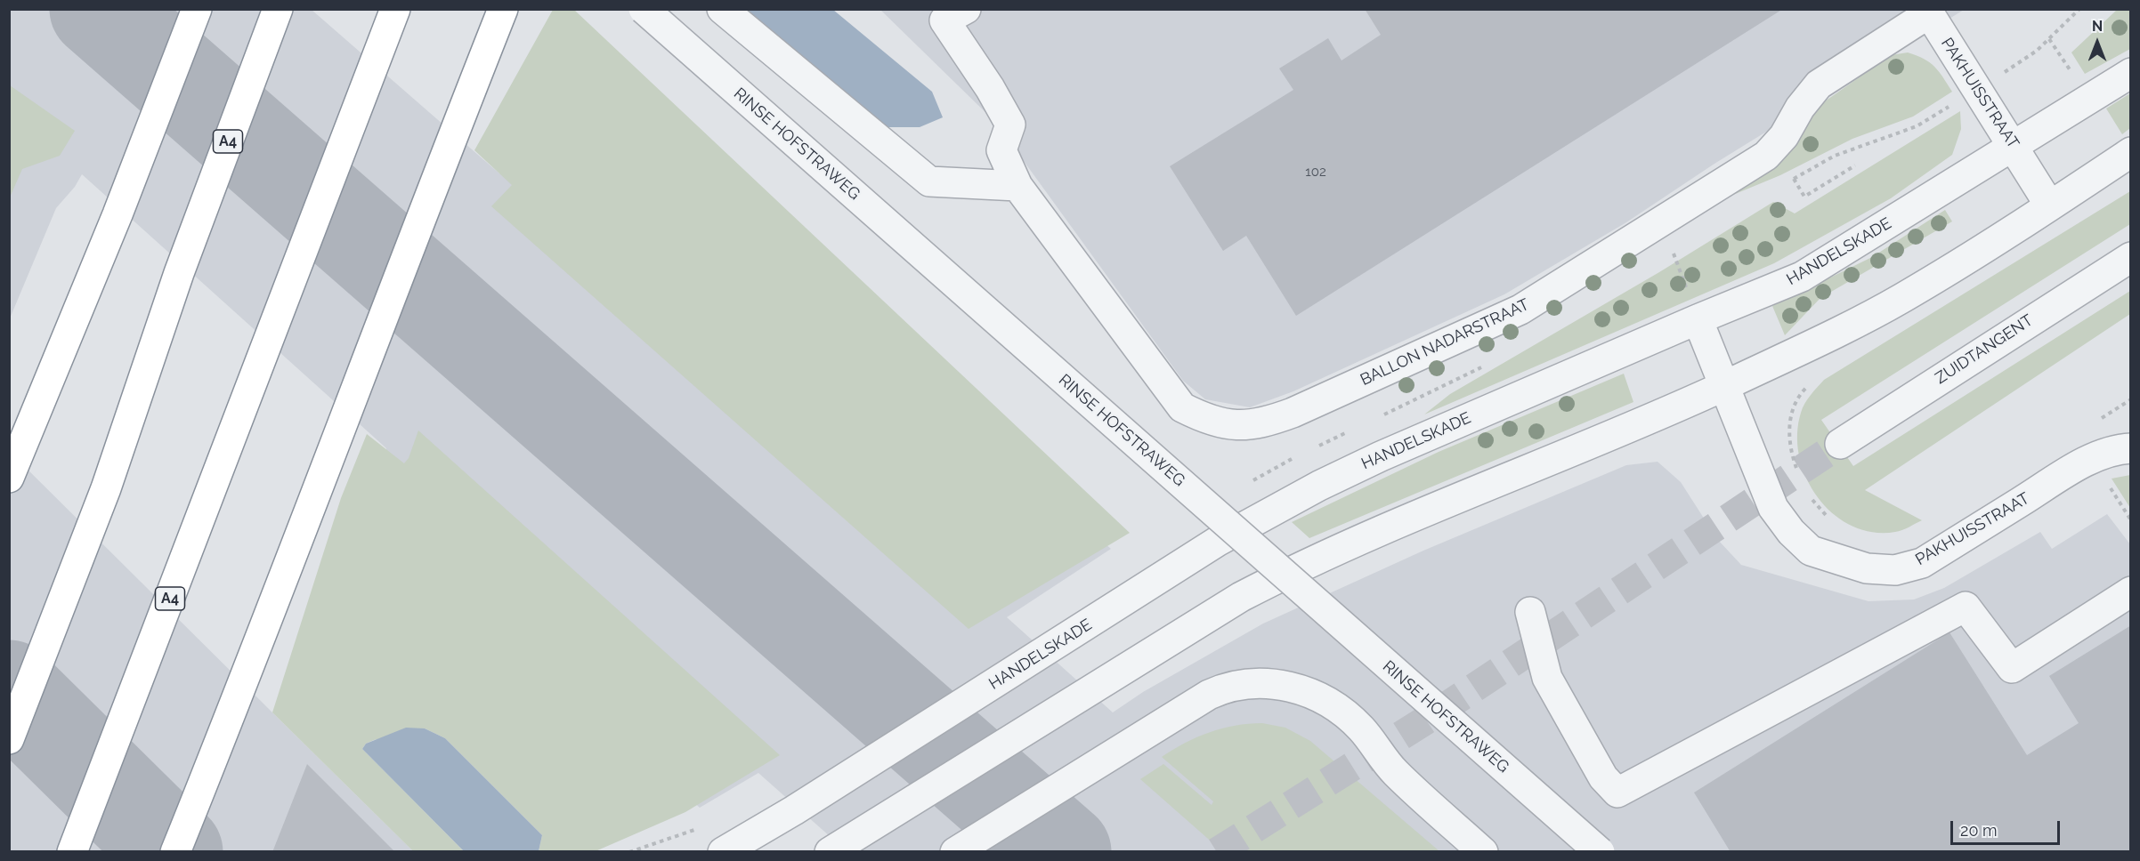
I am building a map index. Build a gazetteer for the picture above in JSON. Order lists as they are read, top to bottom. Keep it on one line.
{"streets":{"highway":["A4"],"street":["PAKHUISSTRAAT","RINSE HOFSTRAWEG","HANDELSKADE","BALLON NADARSTRAAT","ZUIDTANGENT"]},"crossings":[["PAKHUISSTRAAT","HANDELSKADE"],["PAKHUISSTRAAT","BALLON NADARSTRAAT"]],"house_numbers":["102"],"scale_bar":"20 m","north":"top"}
